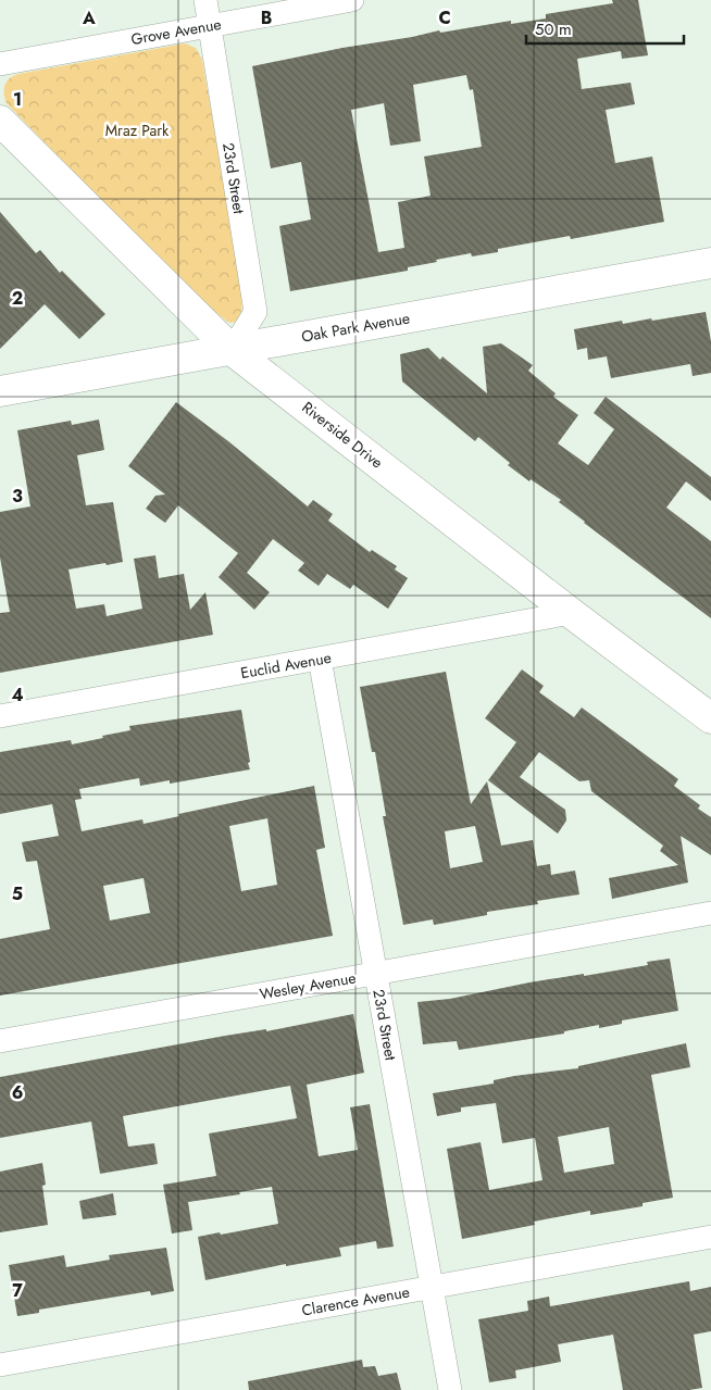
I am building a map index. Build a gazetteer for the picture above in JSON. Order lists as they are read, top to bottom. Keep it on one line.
{"streets":{"street":["Grove Avenue","23rd Street","Oak Park Avenue","Riverside Drive","Euclid Avenue","Wesley Avenue","Clarence Avenue"]},"crossings":[["Grove Avenue","23rd Street"],["23rd Street","Oak Park Avenue"],["23rd Street","Riverside Drive"],["23rd Street","Euclid Avenue"],["23rd Street","Wesley Avenue"],["23rd Street","Clarence Avenue"],["Oak Park Avenue","Riverside Drive"],["Riverside Drive","Euclid Avenue"]],"parks":["Mraz Park"],"scale_bar":"50 m","grid":{"columns":["A","B","C"],"rows":["1","2","3","4","5","6","7"]}}
